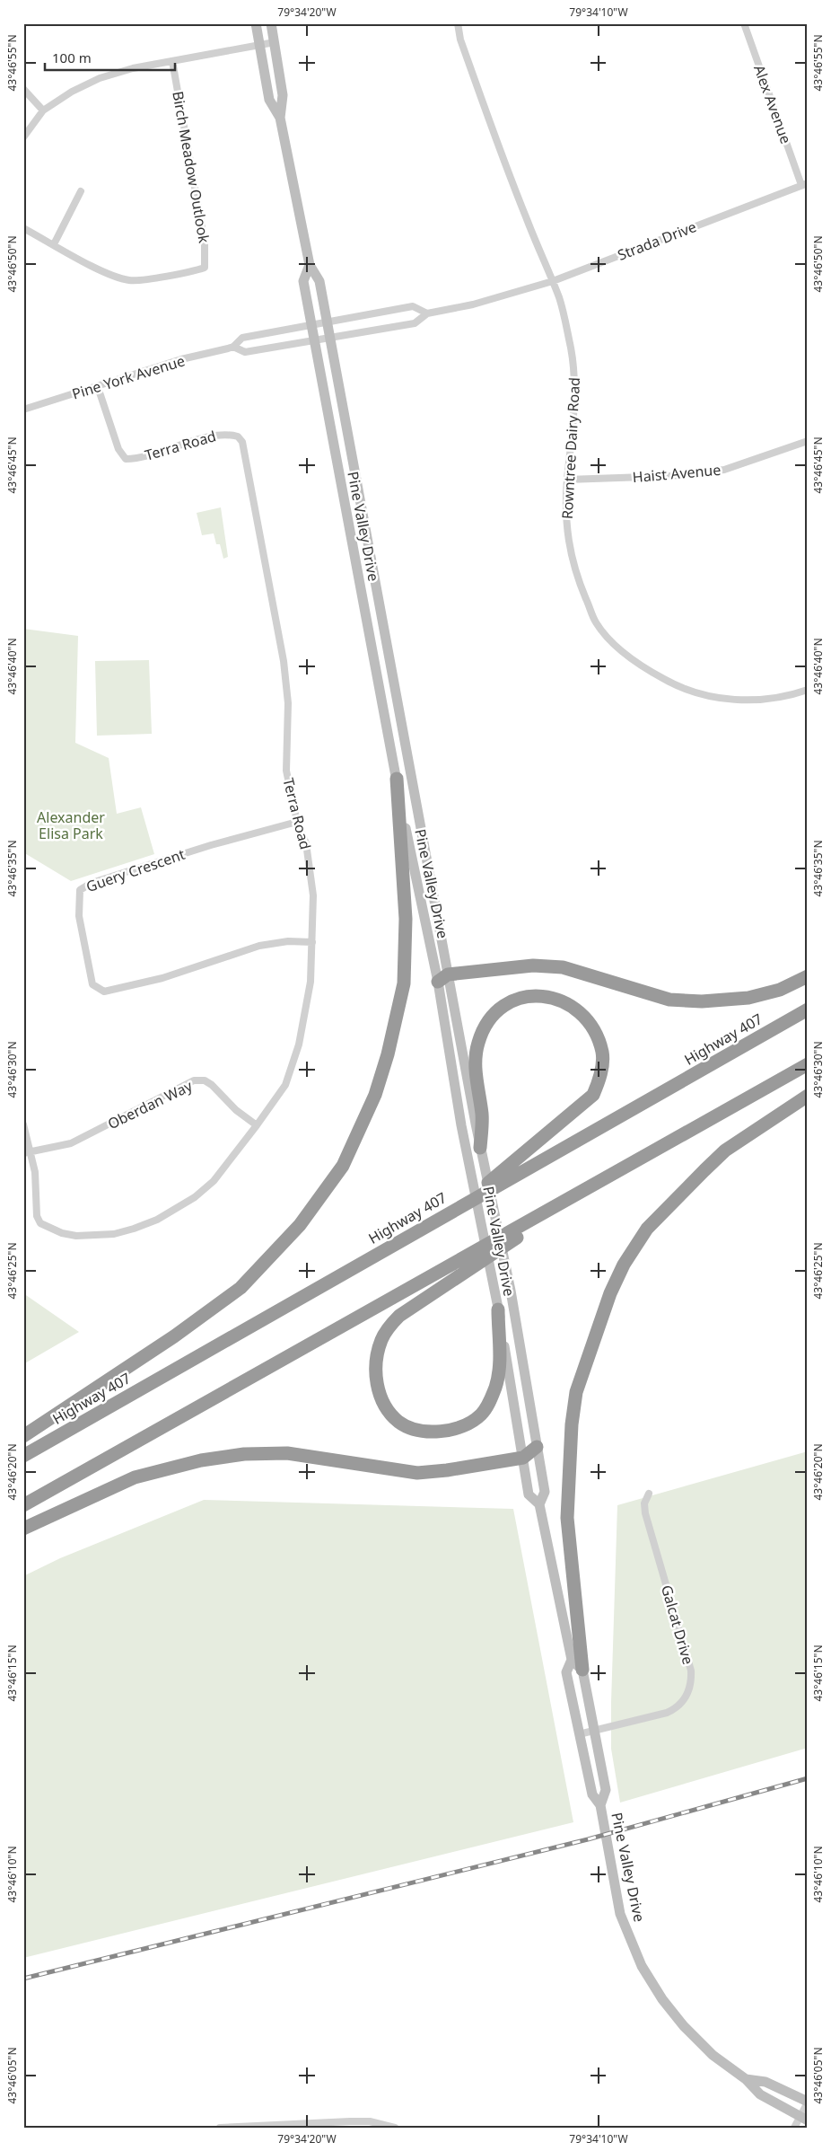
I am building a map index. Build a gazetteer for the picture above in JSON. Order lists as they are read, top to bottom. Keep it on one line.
{"streets":{"highway":["Highway 407"],"main road":["Pine Valley Drive"],"street":["Alex Avenue","Birch Meadow Outlook","Strada Drive","Pine York Avenue","Terra Road","Rowntree Dairy Road","Haist Avenue","Guery Crescent","Oberdan Way","Galcat Drive"]},"crossings":[["Alex Avenue","Strada Drive"],["Strada Drive","Pine York Avenue"],["Strada Drive","Rowntree Dairy Road"],["Strada Drive","Pine Valley Drive"],["Pine York Avenue","Terra Road"],["Pine York Avenue","Pine Valley Drive"],["Terra Road","Guery Crescent"],["Terra Road","Oberdan Way"],["Rowntree Dairy Road","Haist Avenue"],["Pine Valley Drive","Galcat Drive"]],"parks":["Alexander Elisa Park"],"scale_bar":"100 m","coordinates":["79°34'20\"W","79°34'10\"W","43°46'55\"N","43°46'50\"N","43°46'45\"N","43°46'40\"N","43°46'35\"N","43°46'30\"N","43°46'25\"N","43°46'20\"N","43°46'15\"N","43°46'10\"N","43°46'05\"N"]}
